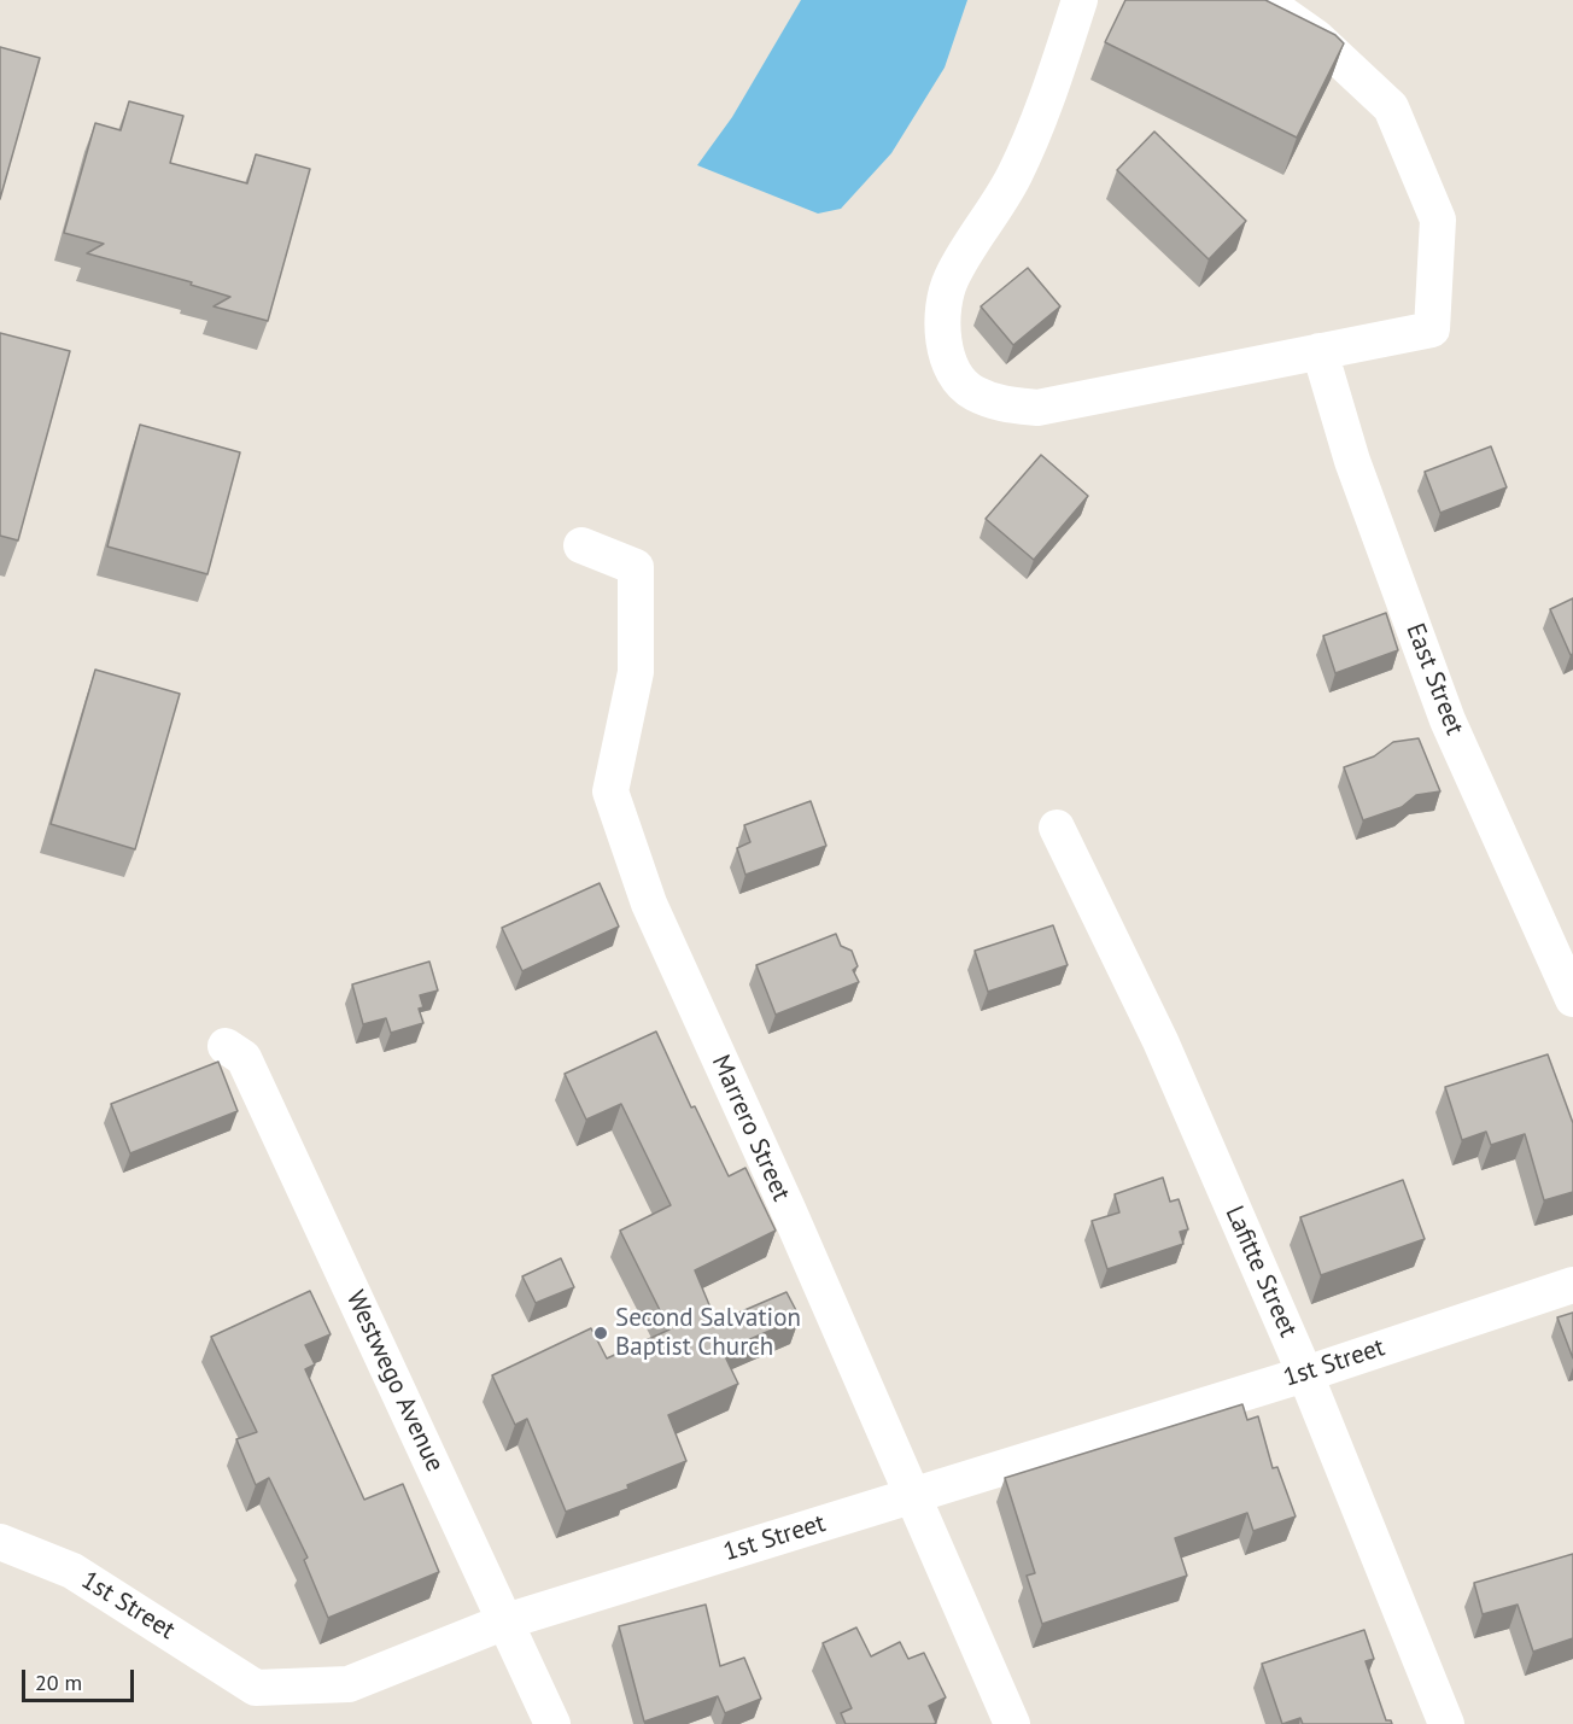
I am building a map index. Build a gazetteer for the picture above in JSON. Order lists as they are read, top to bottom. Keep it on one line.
{"streets":{"street":["East Street","Marrero Street","Lafitte Street","1st Street","Westwego Avenue"]},"crossings":[["Marrero Street","1st Street"],["Lafitte Street","1st Street"],["1st Street","Westwego Avenue"]],"places":["Second Salvation Baptist Church"],"scale_bar":"20 m"}
